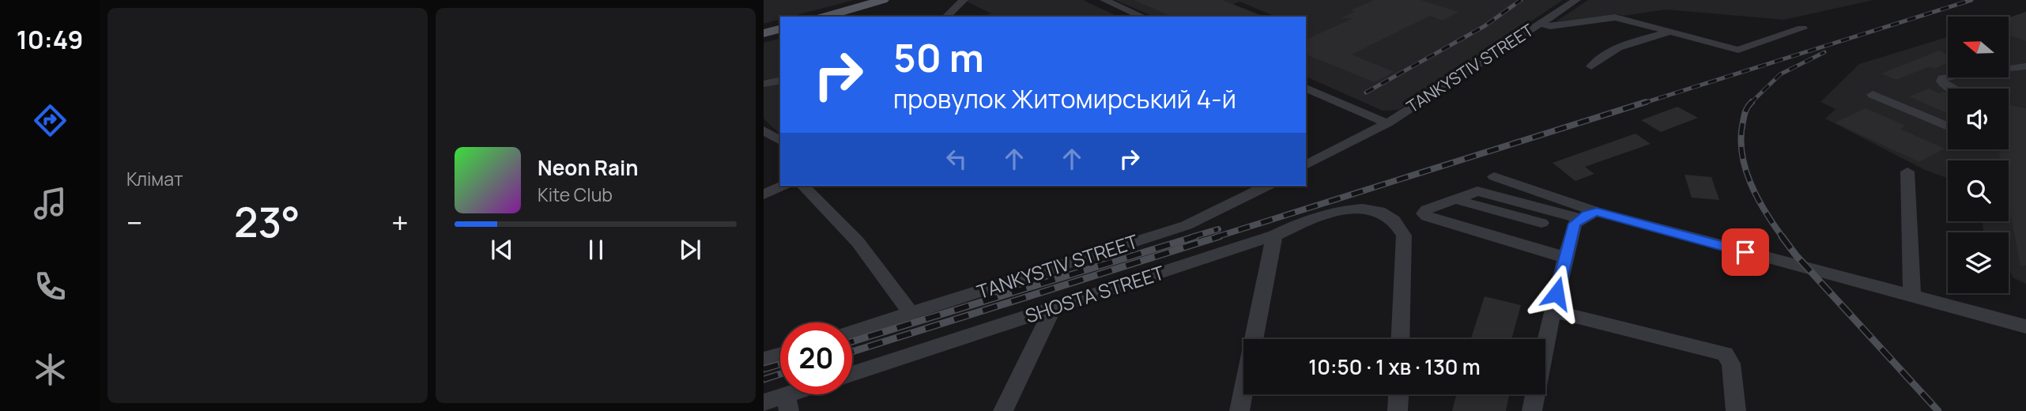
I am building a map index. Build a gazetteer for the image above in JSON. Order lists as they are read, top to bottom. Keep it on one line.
{"streets":{"street":["TANKYSTIV STREET","SHOSTA STREET"]},"north":"left","page":{"tabs":"10:49","tile":"Клімат","turn":["50 m","провулок Житомирський 4-й"],"song":["Neon Rain","Kite Club"],"heat":["−","23°","+"],"limit":"20","trip":"10:50 · 1 хв · 130 m"}}
